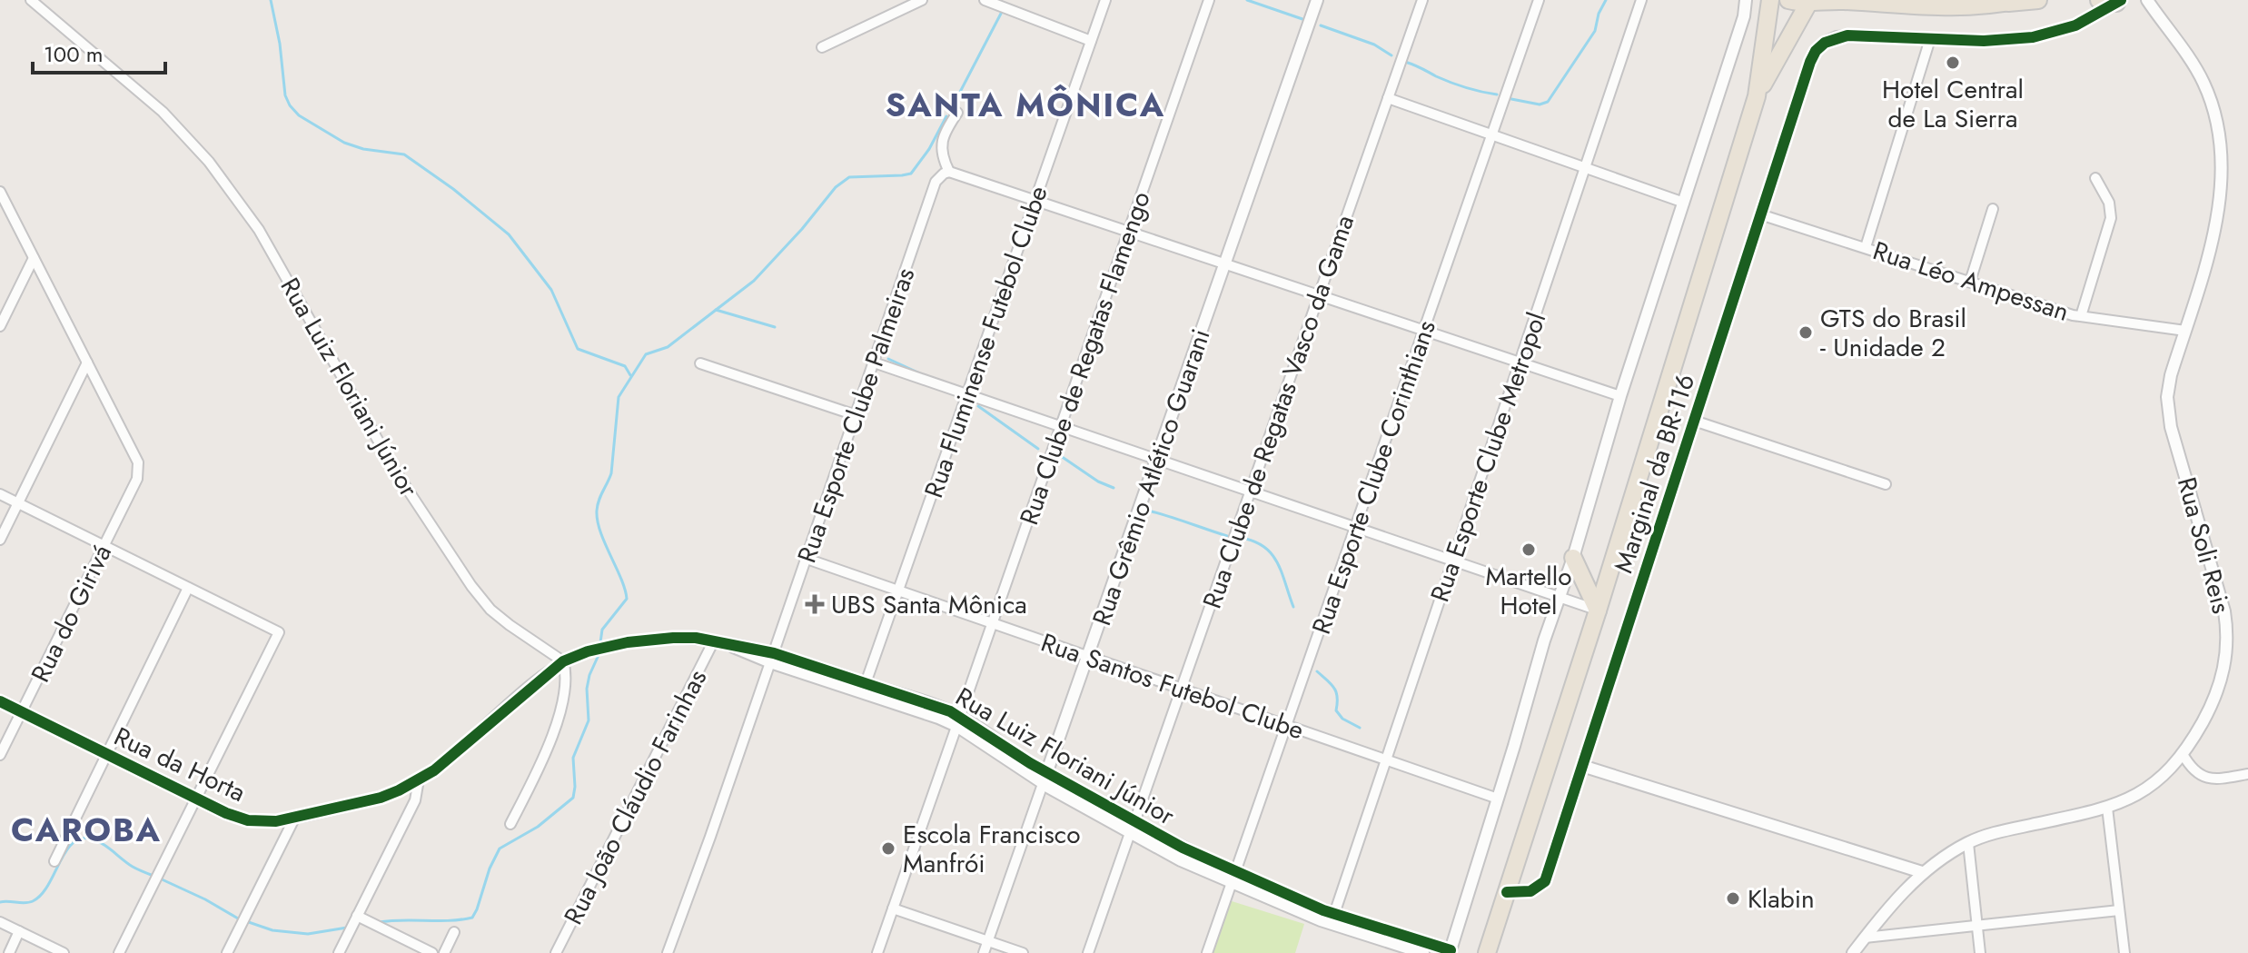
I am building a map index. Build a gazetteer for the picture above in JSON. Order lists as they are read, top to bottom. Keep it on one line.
{"streets":{"street":["Rua Léo Ampessan","Rua Fluminense Futebol Clube","Rua Clube de Regatas Flamengo","Rua Luiz Floriani Júnior","Rua Clube de Regatas Vasco da Gama","Rua Esporte Clube Palmeiras","Rua Esporte Clube Metropol","Marginal da BR-116","Rua Grêmio Atlético Guarani","Rua Esporte Clube Corinthians","Rua Soli Reis","Rua do Girivá","Rua Santos Futebol Clube","Rua da Horta","Rua João Cláudio Farinhas"]},"crossings":[["Rua Léo Ampessan","Marginal da BR-116"],["Rua Léo Ampessan","Rua Soli Reis"],["Rua Fluminense Futebol Clube","Rua Luiz Floriani Júnior"],["Rua Fluminense Futebol Clube","Rua Santos Futebol Clube"],["Rua Clube de Regatas Flamengo","Rua Luiz Floriani Júnior"],["Rua Clube de Regatas Flamengo","Rua Santos Futebol Clube"],["Rua Luiz Floriani Júnior","Rua Clube de Regatas Vasco da Gama"],["Rua Luiz Floriani Júnior","Rua Esporte Clube Palmeiras"],["Rua Luiz Floriani Júnior","Rua Esporte Clube Metropol"],["Rua Luiz Floriani Júnior","Marginal da BR-116"],["Rua Luiz Floriani Júnior","Rua Grêmio Atlético Guarani"],["Rua Luiz Floriani Júnior","Rua Esporte Clube Corinthians"],["Rua Luiz Floriani Júnior","Rua da Horta"],["Rua Luiz Floriani Júnior","Rua João Cláudio Farinhas"],["Rua Clube de Regatas Vasco da Gama","Rua Santos Futebol Clube"],["Rua Esporte Clube Palmeiras","Rua Santos Futebol Clube"],["Rua Esporte Clube Metropol","Rua Santos Futebol Clube"],["Marginal da BR-116","Rua Santos Futebol Clube"],["Rua Grêmio Atlético Guarani","Rua Santos Futebol Clube"],["Rua Esporte Clube Corinthians","Rua Santos Futebol Clube"],["Rua do Girivá","Rua da Horta"]],"districts":["SANTA MÔNICA","CAROBA"],"places":{"other":["Hotel Central de La Sierra","GTS do Brasil - Unidade 2","Martello Hotel","Escola Francisco Manfrói","Klabin"],"health":["UBS Santa Mônica"]},"scale_bar":"100 m"}
